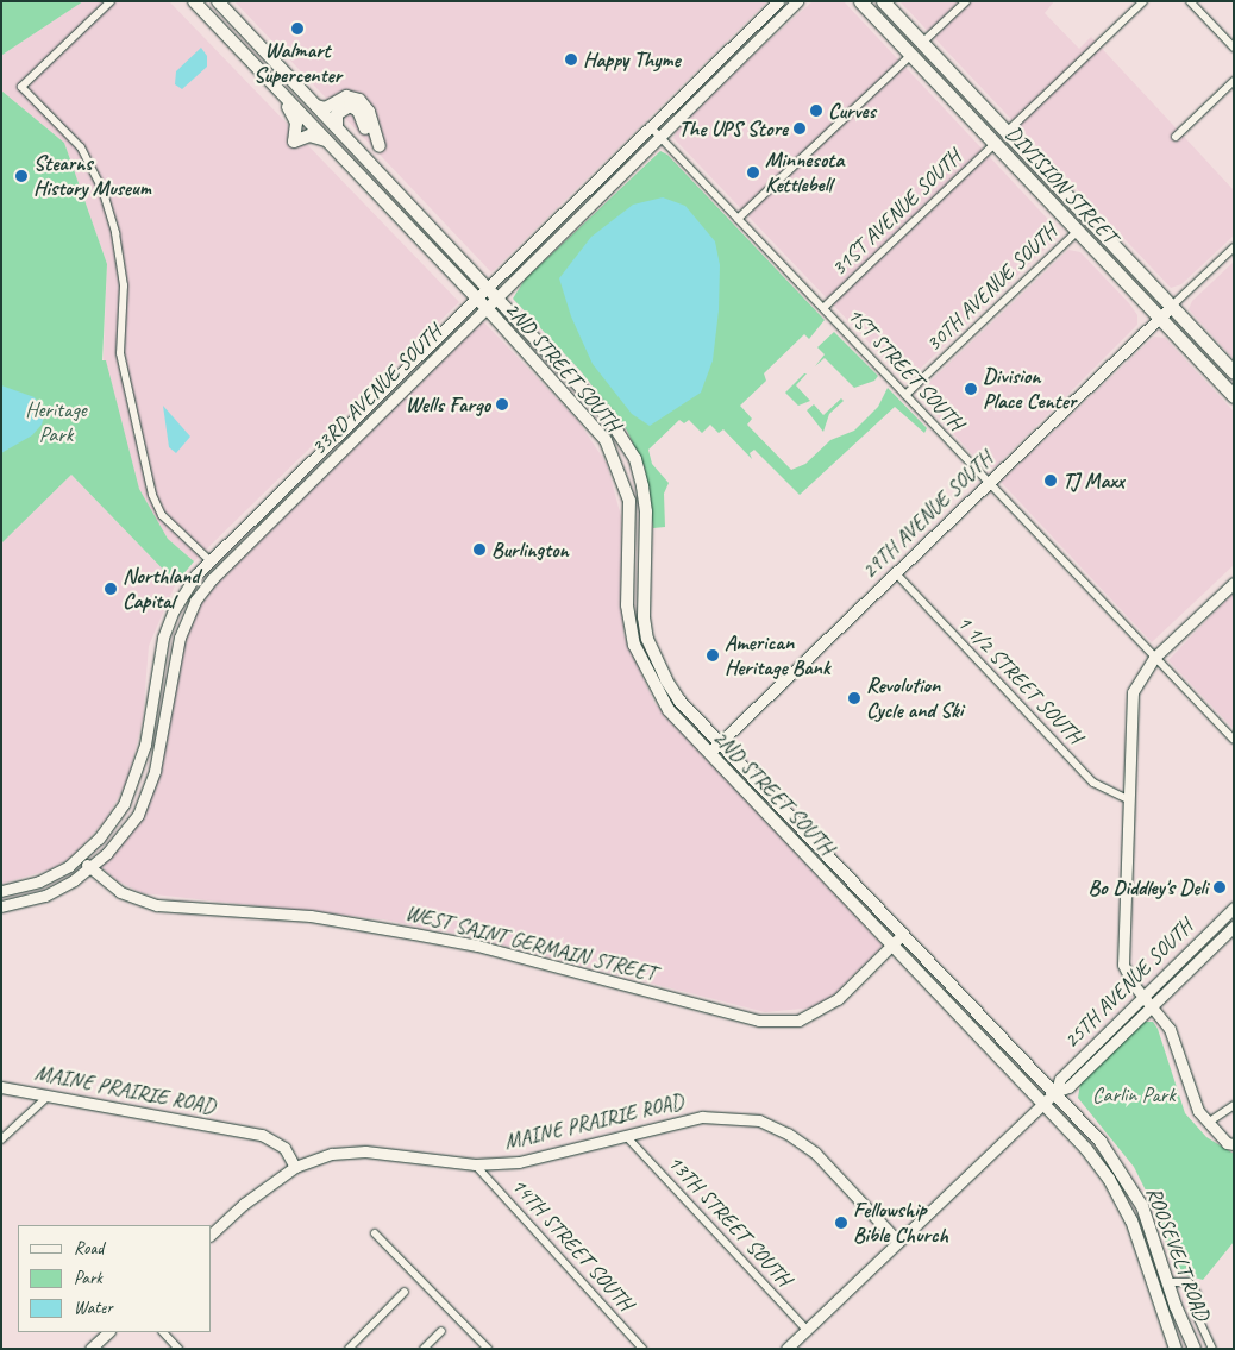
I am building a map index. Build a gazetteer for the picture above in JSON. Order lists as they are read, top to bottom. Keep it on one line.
{"streets":{"highway":["DIVISION STREET"],"main road":["2ND STREET SOUTH","ROOSEVELT ROAD"],"street":["31ST AVENUE SOUTH","30TH AVENUE SOUTH","1ST STREET SOUTH","33RD AVENUE SOUTH","29TH AVENUE SOUTH","1 1/2 STREET SOUTH","WEST SAINT GERMAIN STREET","25TH AVENUE SOUTH","MAINE PRAIRIE ROAD","13TH STREET SOUTH","14TH STREET SOUTH"]},"crossings":[["DIVISION STREET","31ST AVENUE SOUTH"],["DIVISION STREET","30TH AVENUE SOUTH"],["DIVISION STREET","29TH AVENUE SOUTH"],["31ST AVENUE SOUTH","1ST STREET SOUTH"],["30TH AVENUE SOUTH","1ST STREET SOUTH"],["2ND STREET SOUTH","33RD AVENUE SOUTH"],["2ND STREET SOUTH","29TH AVENUE SOUTH"],["2ND STREET SOUTH","WEST SAINT GERMAIN STREET"],["2ND STREET SOUTH","25TH AVENUE SOUTH"],["2ND STREET SOUTH","ROOSEVELT ROAD"],["1ST STREET SOUTH","33RD AVENUE SOUTH"],["1ST STREET SOUTH","29TH AVENUE SOUTH"],["33RD AVENUE SOUTH","WEST SAINT GERMAIN STREET"],["29TH AVENUE SOUTH","1 1/2 STREET SOUTH"],["25TH AVENUE SOUTH","MAINE PRAIRIE ROAD"],["25TH AVENUE SOUTH","13TH STREET SOUTH"],["25TH AVENUE SOUTH","ROOSEVELT ROAD"],["MAINE PRAIRIE ROAD","13TH STREET SOUTH"],["MAINE PRAIRIE ROAD","14TH STREET SOUTH"]],"parks":["Heritage Park","Carlin Park"],"places":["Walmart Supercenter","Happy Thyme","Curves","The UPS Store","Minnesota Kettlebell","Stearns History Museum","Division Place Center","Wells Fargo","TJ Maxx","Burlington","Northland Capital","American Heritage Bank","Revolution Cycle and Ski","Bo Diddley's Deli","Fellowship Bible Church"],"legend":["Road","Park","Water"]}
